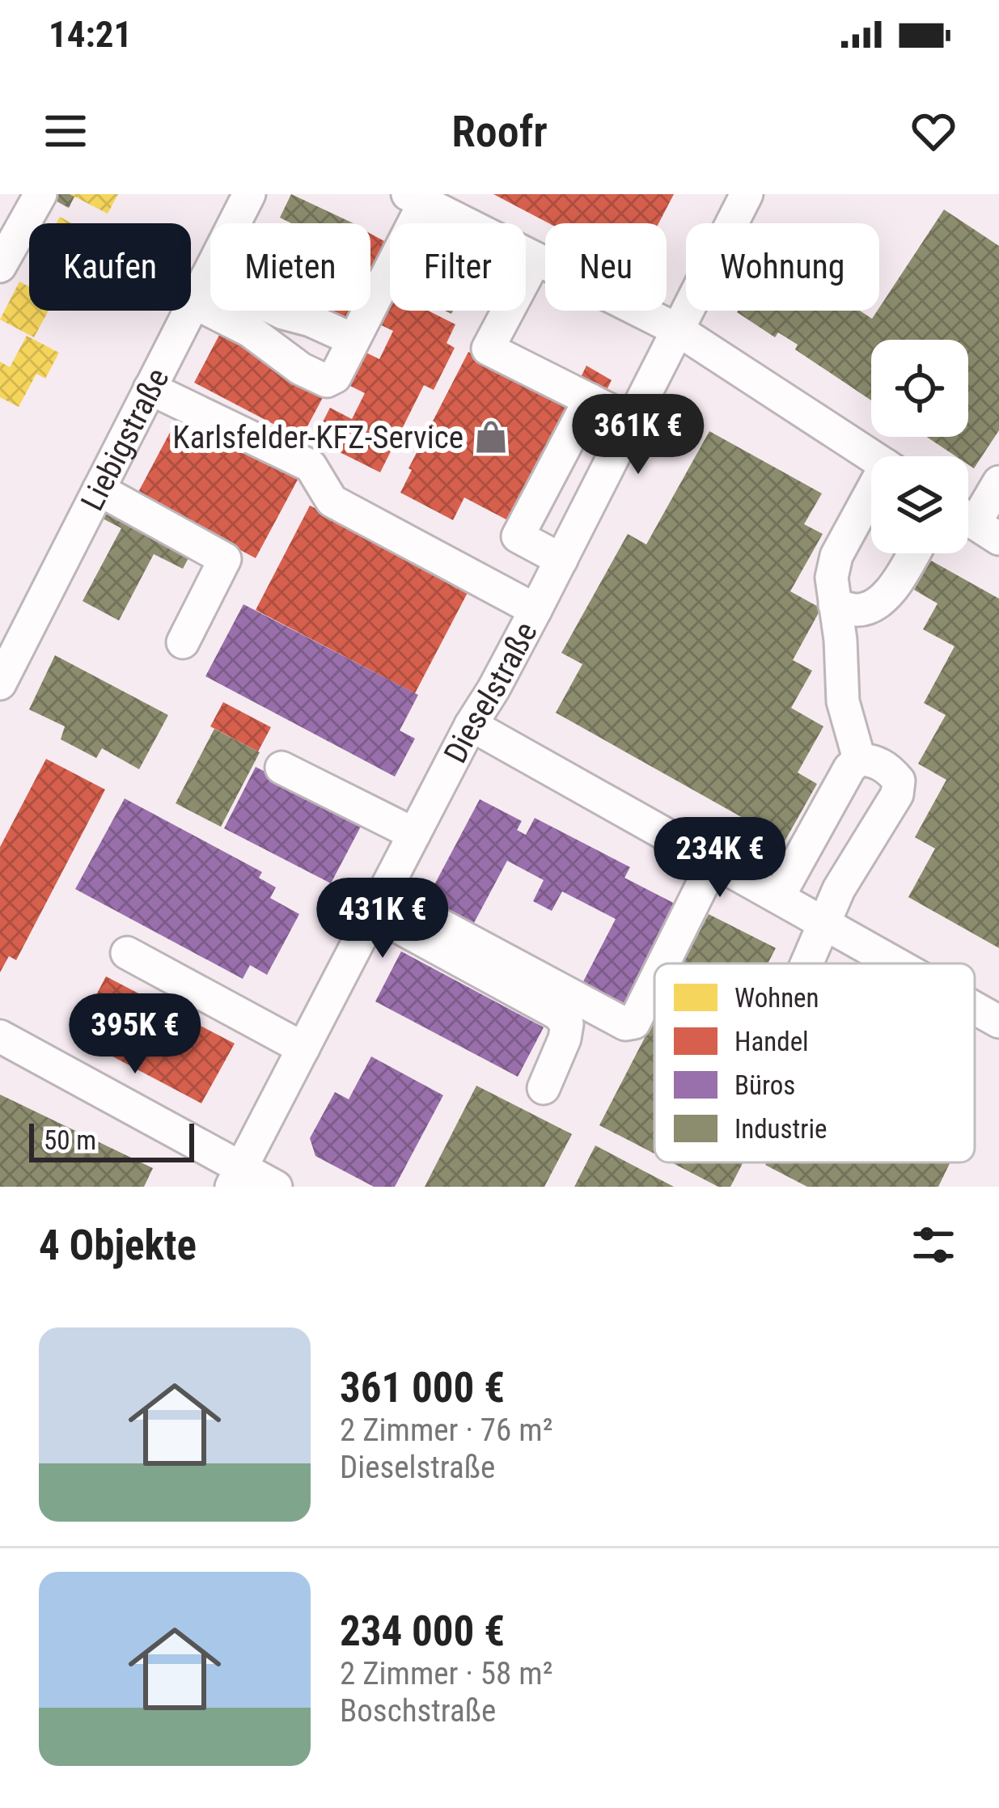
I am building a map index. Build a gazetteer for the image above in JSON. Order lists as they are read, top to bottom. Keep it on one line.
{"streets":{"street":["Liebigstraße","Dieselstraße"]},"places":{"shop":["Karlsfelder-KFZ-Service"]},"legend":["Wohnen","Handel","Büros","Industrie"],"scale_bar":"50 m","page":{"status":"14:21","header":"Roofr","chip":["Kaufen","Mieten","Filter","Neu","Wohnung"],"price":["361K €","234K €","431K €","395K €"],"scale":"50 m","heading":"4 Objekte","list":[{"name":"361 000 €","note":"2 Zimmer · 76 m² · Dieselstraße"},{"name":"234 000 €","note":"2 Zimmer · 58 m² · Boschstraße"}]}}
